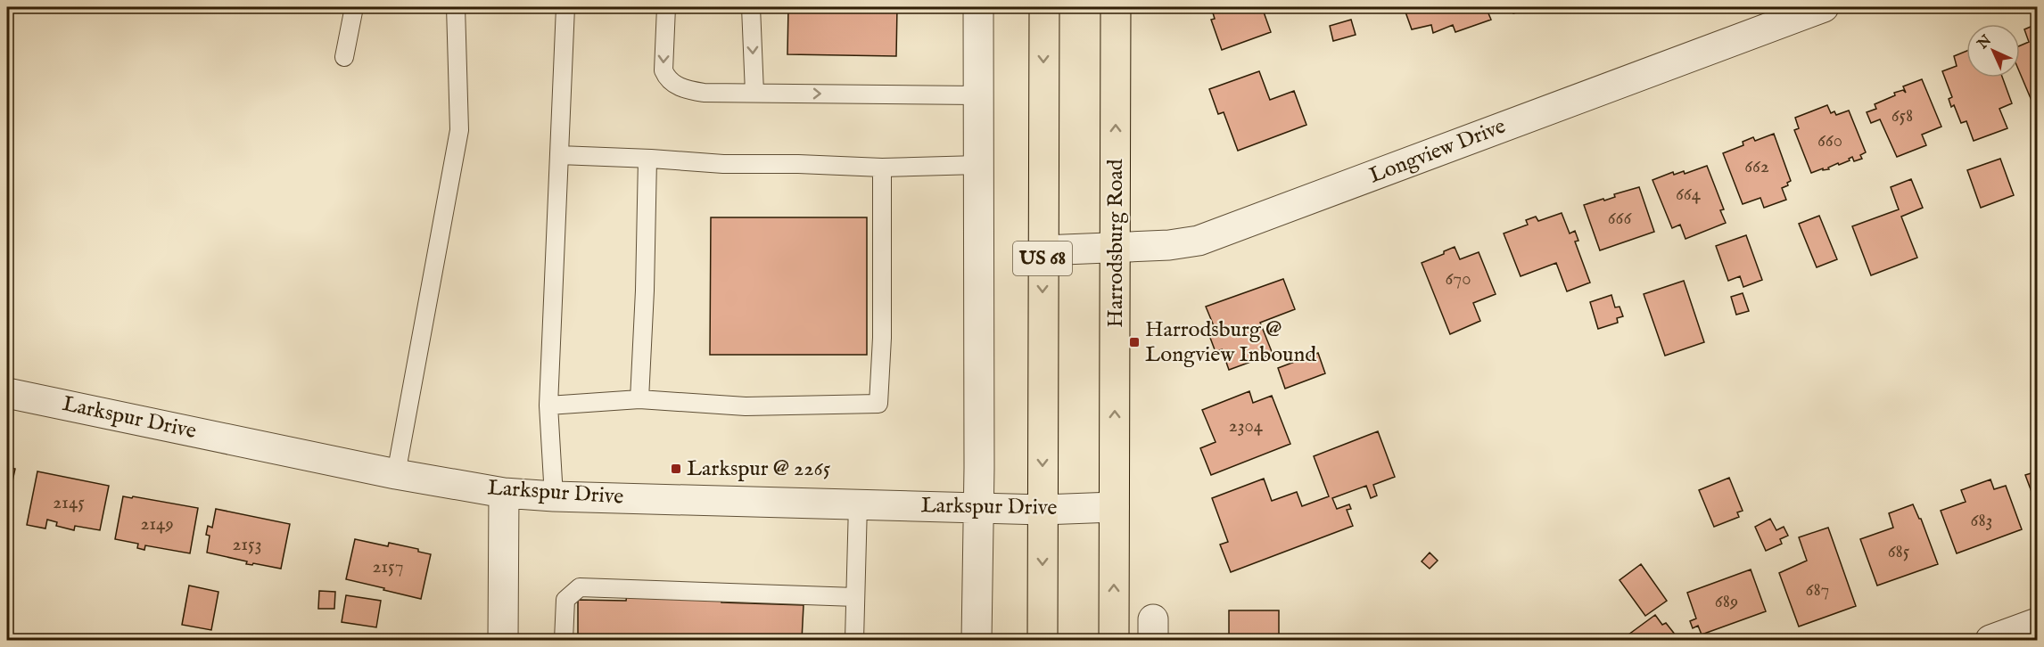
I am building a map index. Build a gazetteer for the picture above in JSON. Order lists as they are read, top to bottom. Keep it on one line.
{"streets":{"main road":["Harrodsburg Road","US 68"],"street":["Longview Drive","Larkspur Drive"]},"crossings":[["Longview Drive","Harrodsburg Road"],["Longview Drive","US 68"],["Harrodsburg Road","Larkspur Drive"],["US 68","Larkspur Drive"]],"places":{"transit":["Harrodsburg @ Longview Inbound","Larkspur @ 2265"]},"house_numbers":["658","660","662","664","666","670","2304","2145","683","2149","2153","685","2157","687","689"],"north":"top left"}
